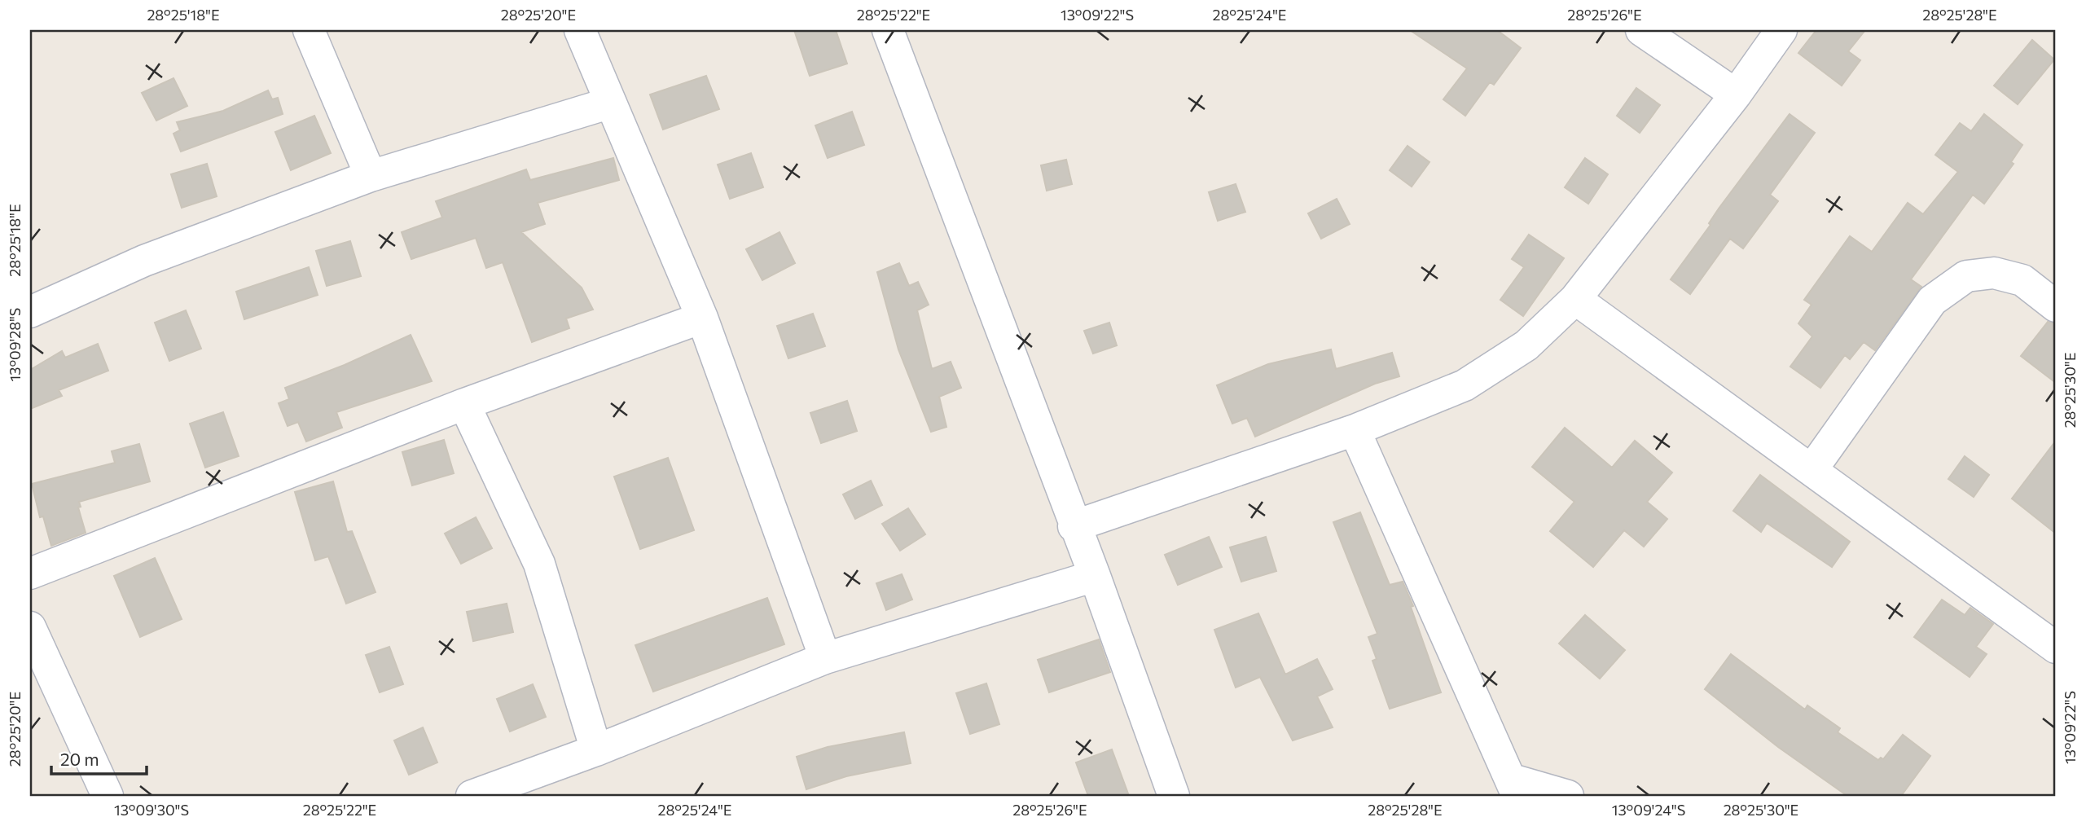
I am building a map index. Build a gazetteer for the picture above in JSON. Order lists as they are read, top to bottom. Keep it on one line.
{"scale_bar":"20 m","coordinates":["28°25'18\"E","28°25'20\"E","28°25'22\"E","13°09'22\"S","28°25'24\"E","28°25'26\"E","28°25'28\"E","13°09'28\"S","28°25'30\"E","13°09'30\"S","13°09'24\"S"]}
